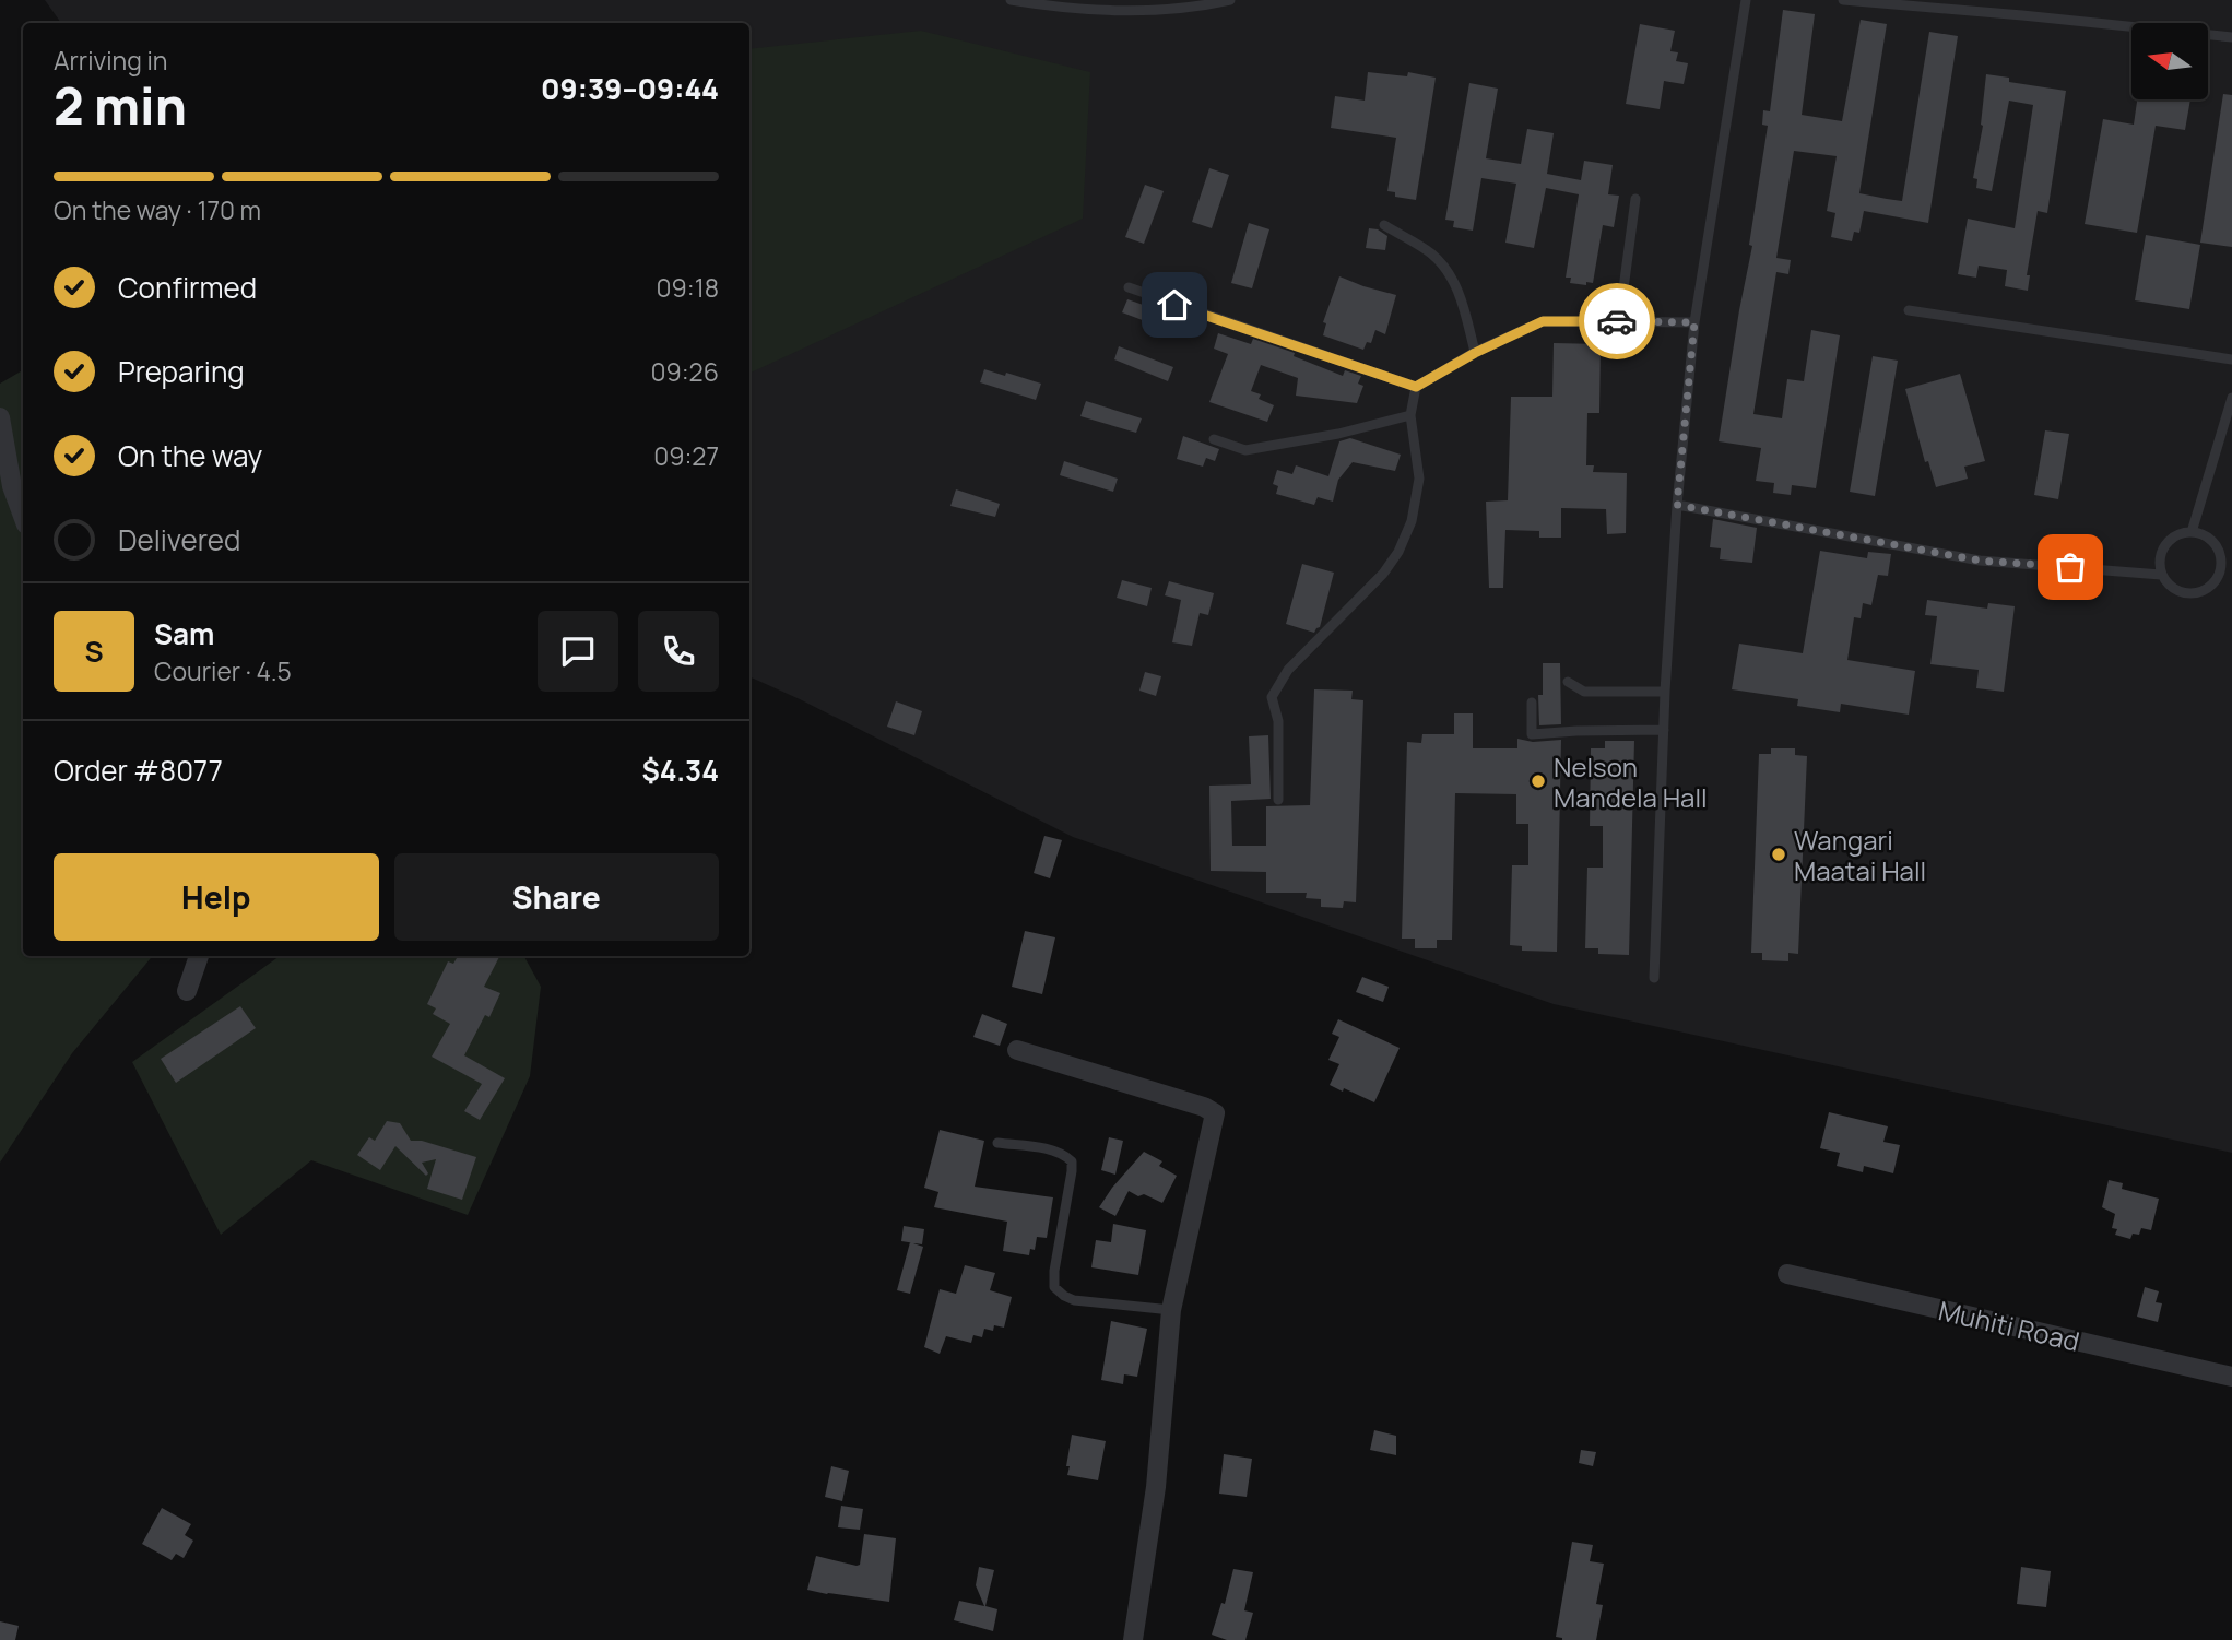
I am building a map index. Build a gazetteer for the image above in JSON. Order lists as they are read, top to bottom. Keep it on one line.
{"streets":{"street":["Muhiti Road"]},"places":["Nelson Mandela Hall","Wangari Maatai Hall"],"north":"left","page":{"heading":["2 min","Arriving in","09:39–09:44"],"panel":["Sam","Courier · 4.5","Order #8077","$4.34"],"bar":"On the way · 170 m","list":[["Confirmed","09:18"],["Preparing","09:26"],["On the way","09:27"],"Delivered"],"round":"S","buttons":["Help","Share"]}}
